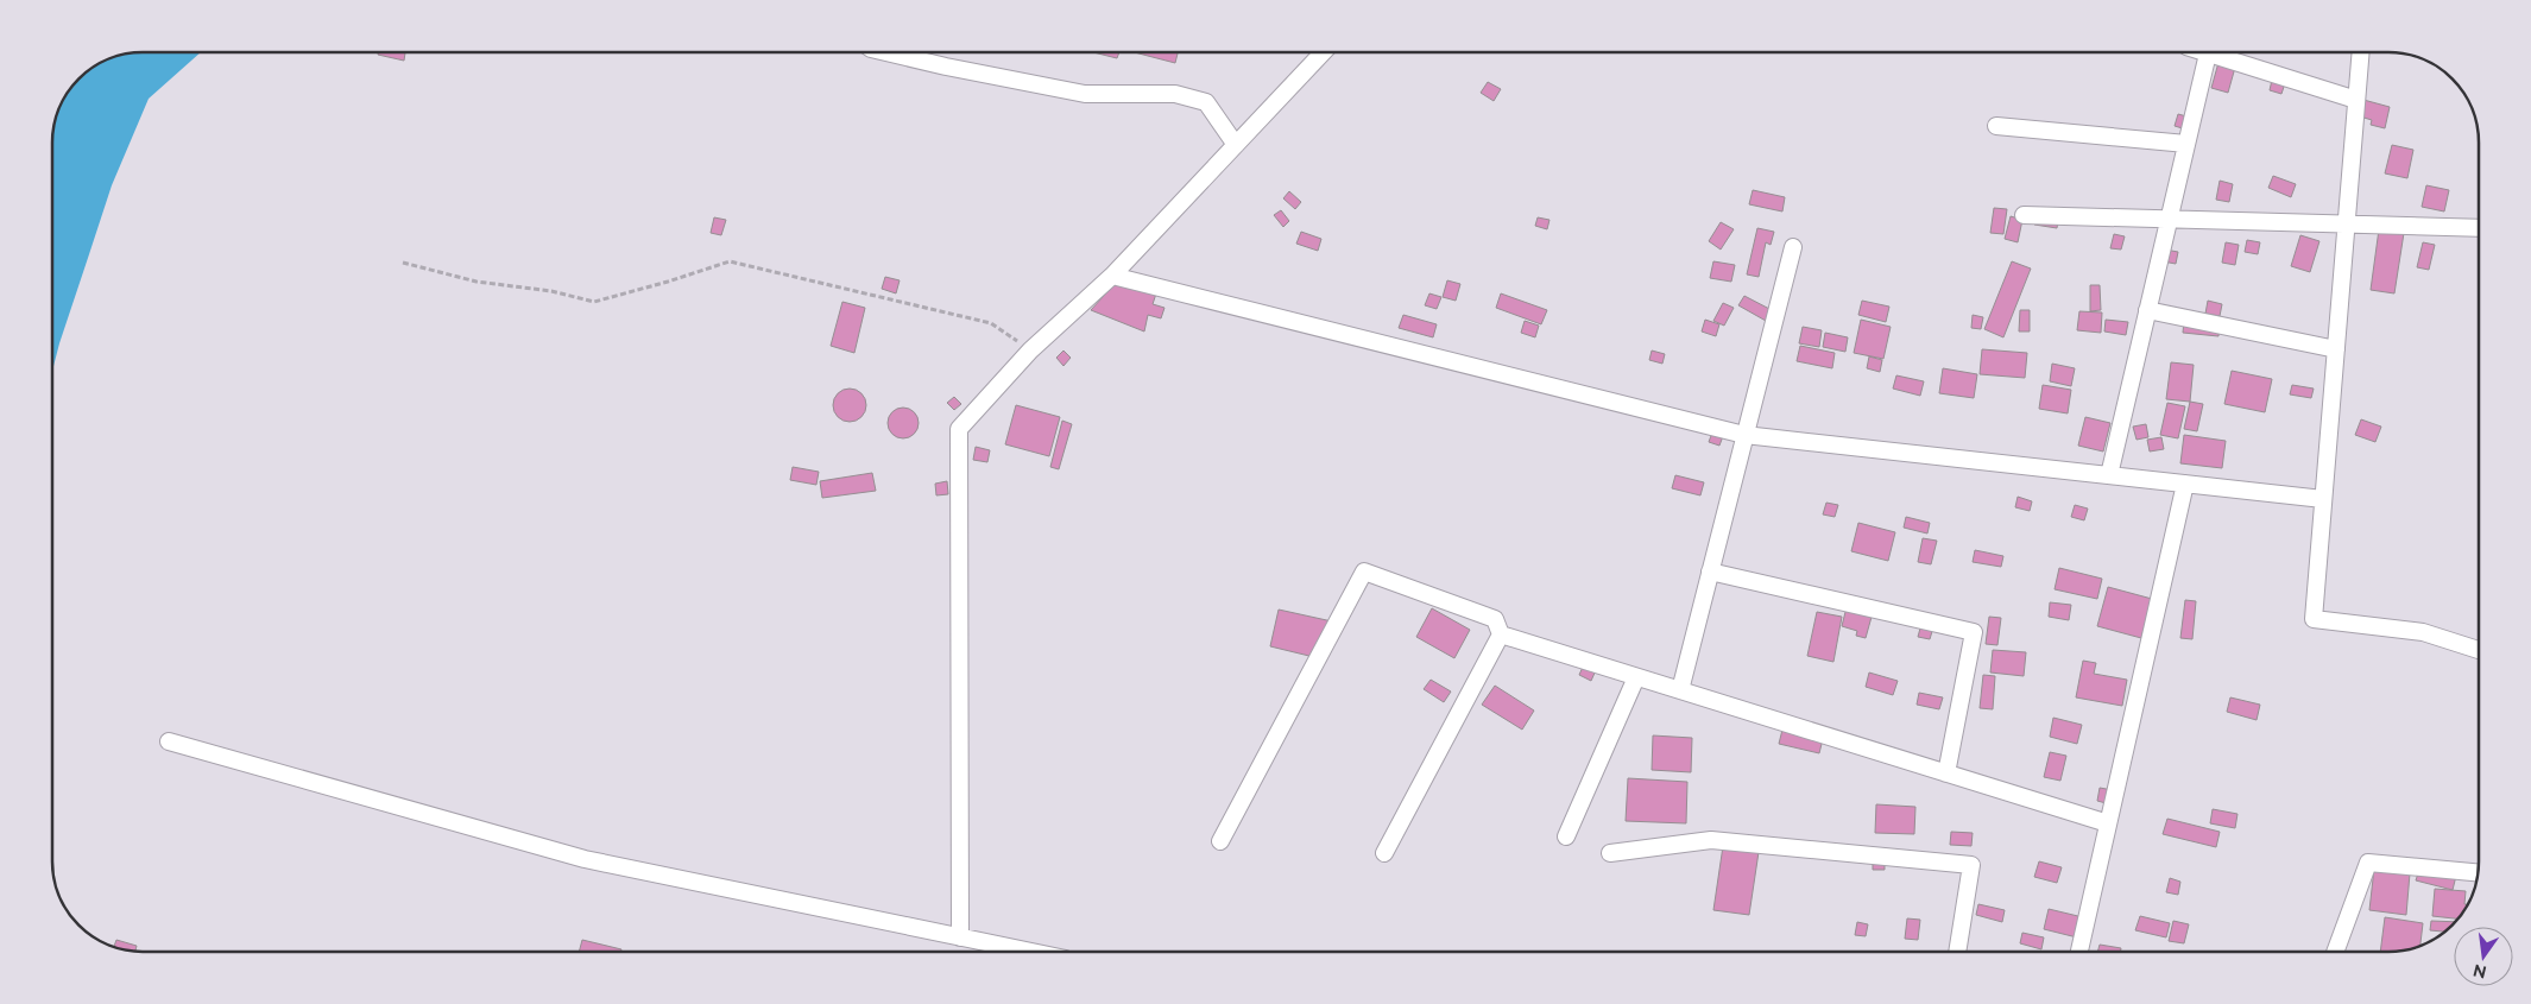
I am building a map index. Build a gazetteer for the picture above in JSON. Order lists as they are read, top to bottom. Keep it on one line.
{"north":"bottom"}
